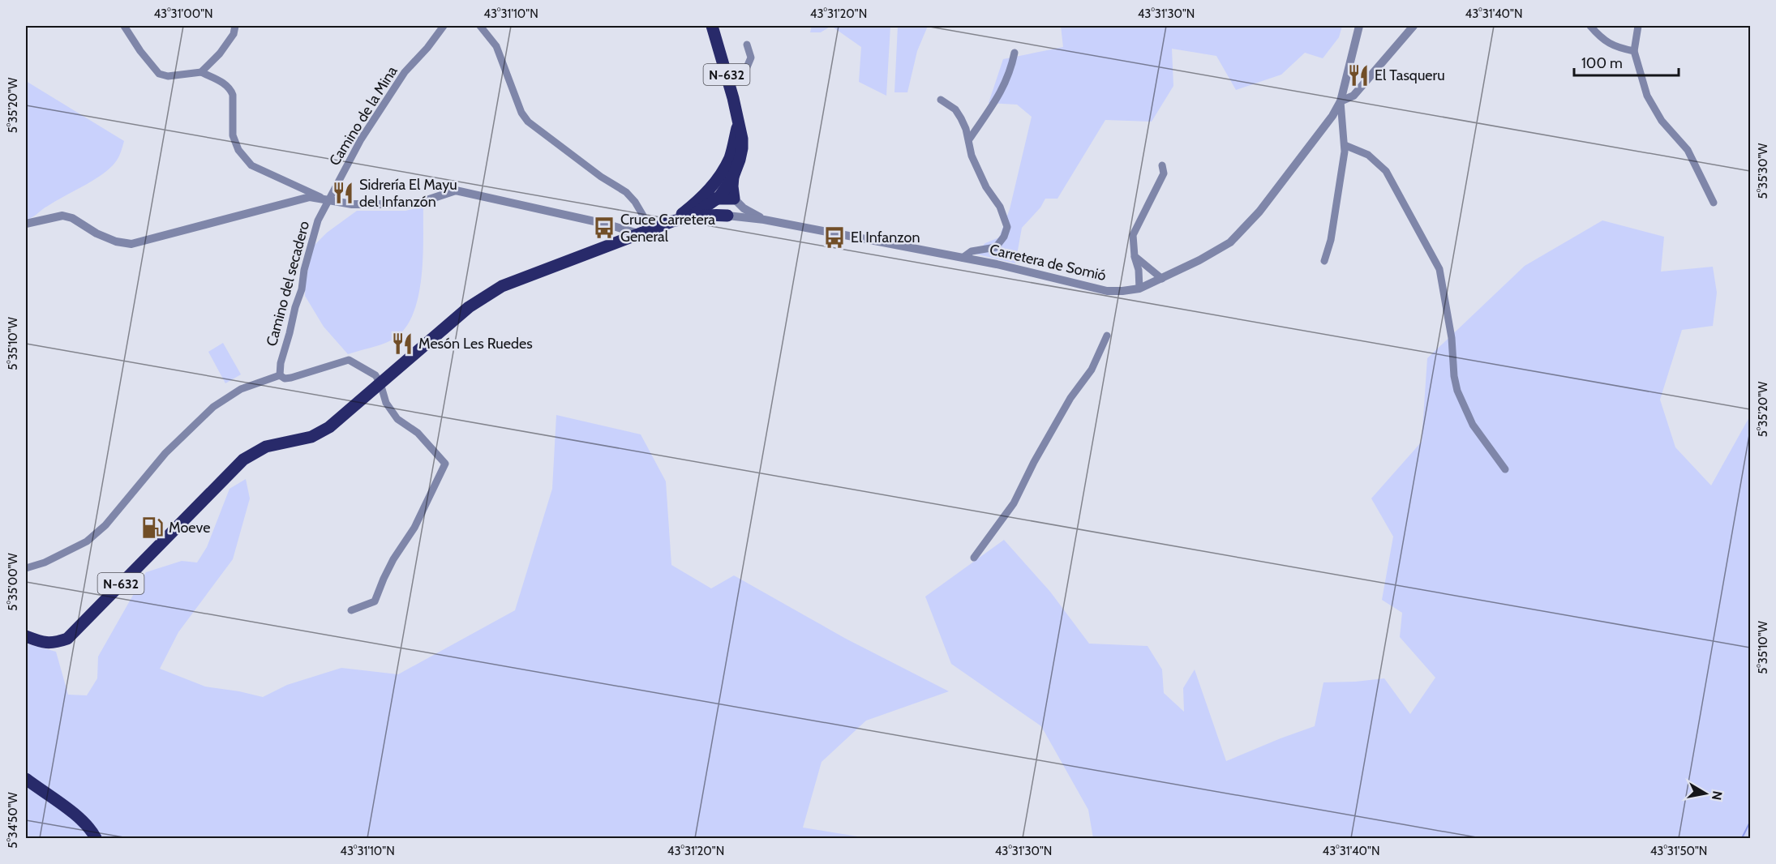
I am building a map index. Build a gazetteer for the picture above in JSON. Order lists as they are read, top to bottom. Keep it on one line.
{"streets":{"highway":["N-632"],"street":["Camino de la Mina","Carretera de Somió","Camino del secadero"]},"crossings":[["Camino de la Mina","Camino del secadero"]],"places":{"restaurant":["El Tasqueru","Sidrería El Mayu del Infanzón","Mesón Les Ruedes"],"bus stop":["Cruce Carretera General","El Infanzon"],"fuel station":["Moeve"]},"scale_bar":"100 m","north":"right","coordinates":["43°31'00\"N","43°31'10\"N","43°31'20\"N","43°31'30\"N","43°31'40\"N","5°35'20\"W","5°35'30\"W","5°35'10\"W","5°35'00\"W","5°34'50\"W","43°31'50\"N"]}
